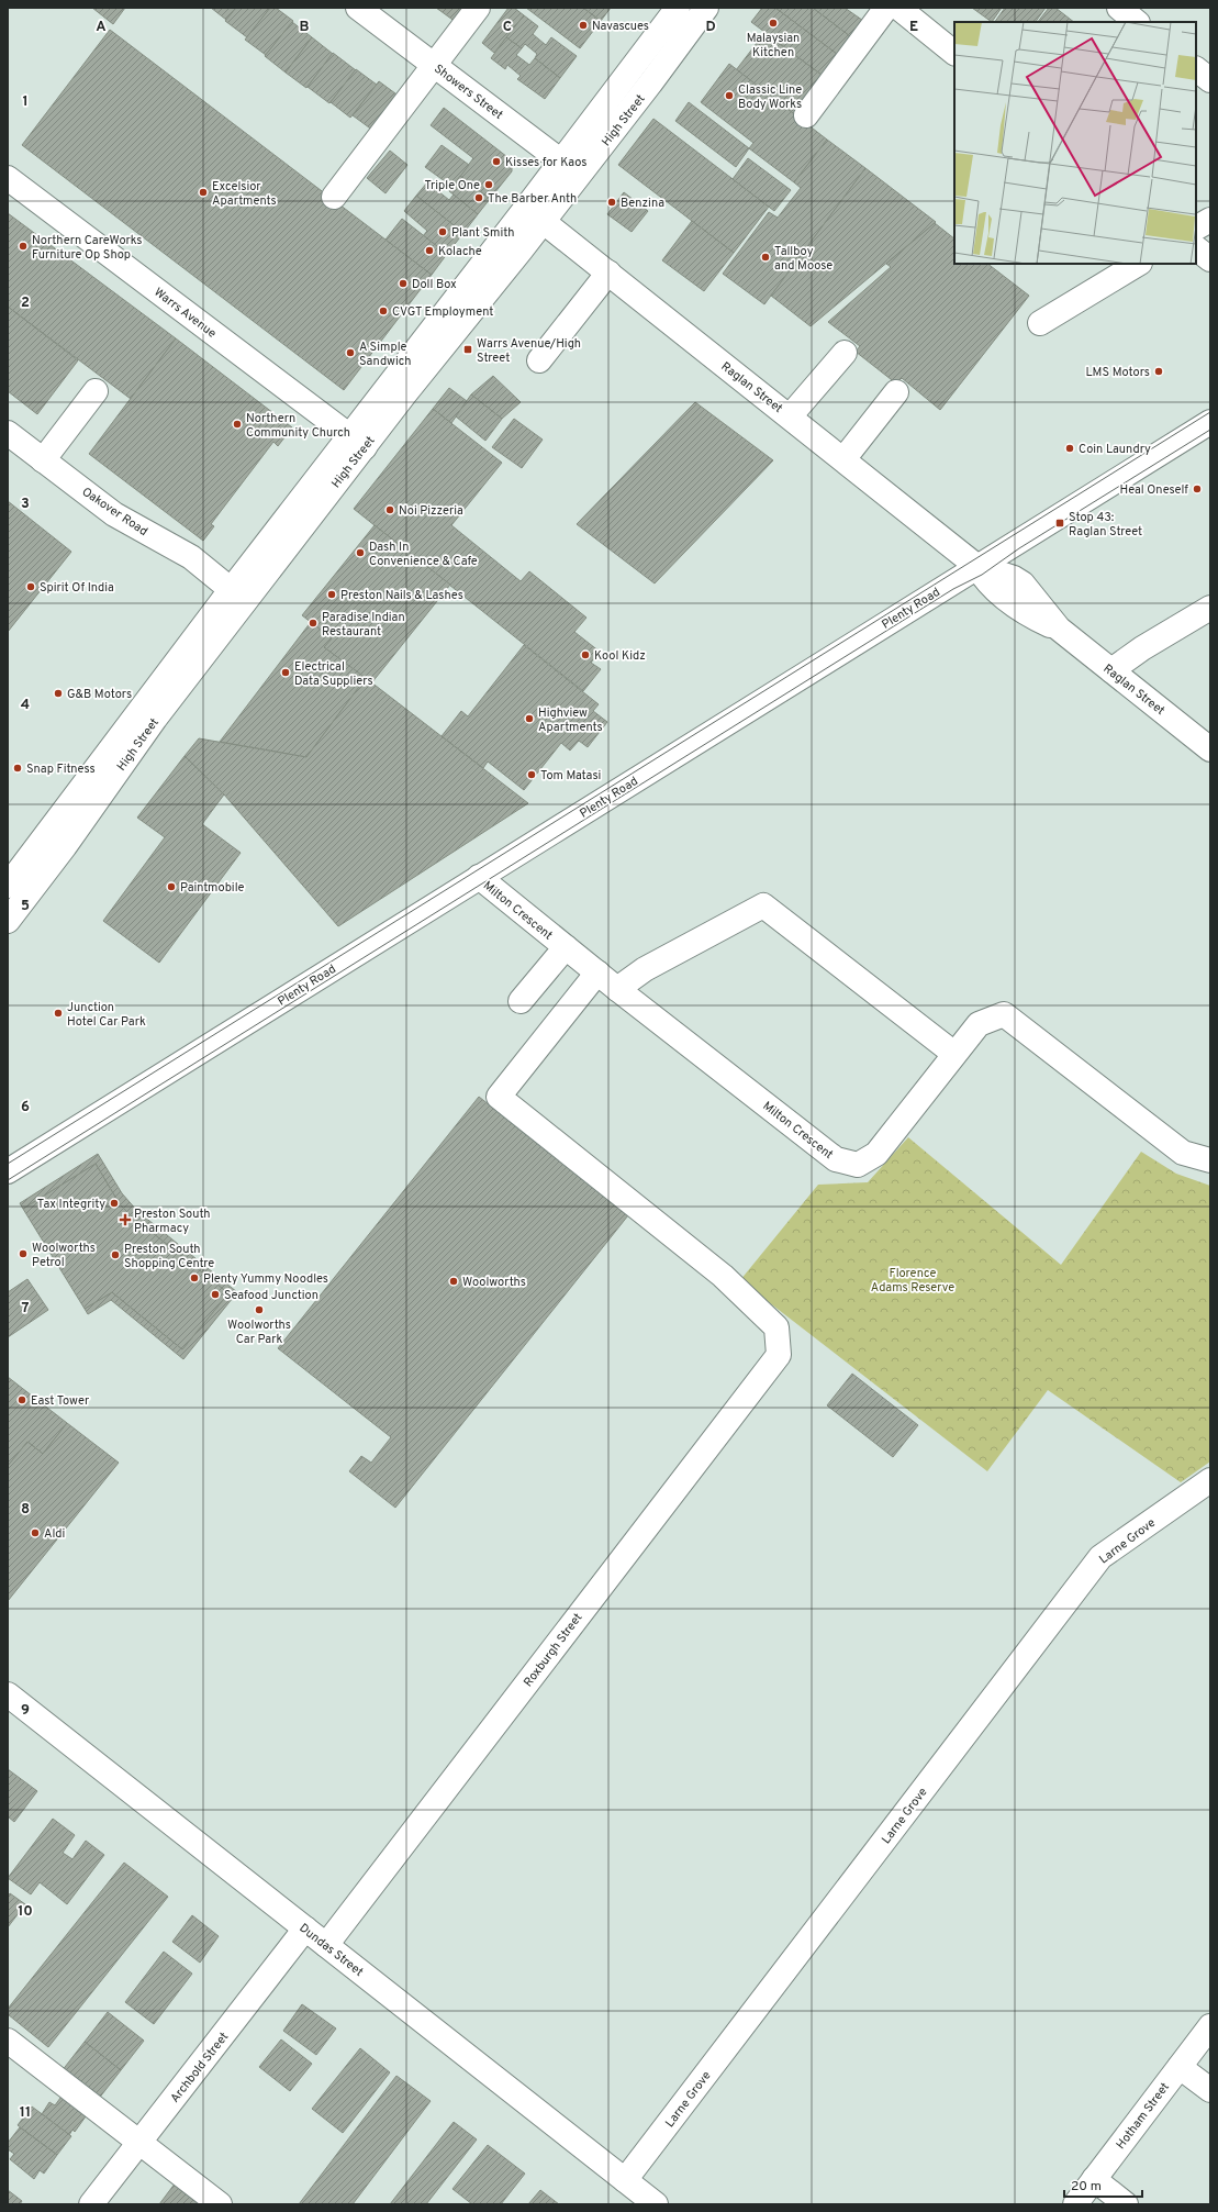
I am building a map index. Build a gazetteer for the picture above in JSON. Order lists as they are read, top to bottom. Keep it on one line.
{"streets":{"street":["Showers Street","High Street","Warrs Avenue","Raglan Street","Oakover Road","Plenty Road","Milton Crescent","Larne Grove","Roxburgh Street","Dundas Street","Archbold Street","Hotham Street"]},"crossings":[["Showers Street","High Street"],["High Street","Warrs Avenue"],["High Street","Raglan Street"],["High Street","Oakover Road"],["Raglan Street","Plenty Road"],["Plenty Road","Milton Crescent"],["Milton Crescent","Roxburgh Street"],["Larne Grove","Dundas Street"],["Roxburgh Street","Dundas Street"],["Dundas Street","Archbold Street"]],"parks":["Florence Adams Reserve"],"places":{"other":["Malaysian Kitchen","Navascues","Classic Line Body Works","Kisses for Kaos","Triple One","Excelsior Apartments","The Barber Anth","Benzina","Plant Smith","Northern CareWorks Furniture Op Shop","Kolache","Tallboy and Moose","Doll Box","CVGT Employment","A Simple Sandwich","LMS Motors","Northern Community Church","Coin Laundry","Heal Oneself","Noi Pizzeria","Dash In Convenience & Cafe","Spirit Of India","Preston Nails & Lashes","Paradise Indian Restaurant","Kool Kidz","Electrical Data Suppliers","G&B Motors","Highview Apartments","Snap Fitness","Tom Matasi","Paintmobile","Junction Hotel Car Park","Tax Integrity","Woolworths Petrol","Preston South Shopping Centre","Plenty Yummy Noodles","Woolworths","Seafood Junction","Woolworths Car Park","East Tower","Aldi"],"transit":["Warrs Avenue/High Street","Stop 43: Raglan Street"],"health":["Preston South Pharmacy"]},"scale_bar":"20 m","grid":{"columns":["A","B","C","D","E"],"rows":["1","2","3","4","5","6","7","8","9","10","11"]}}
